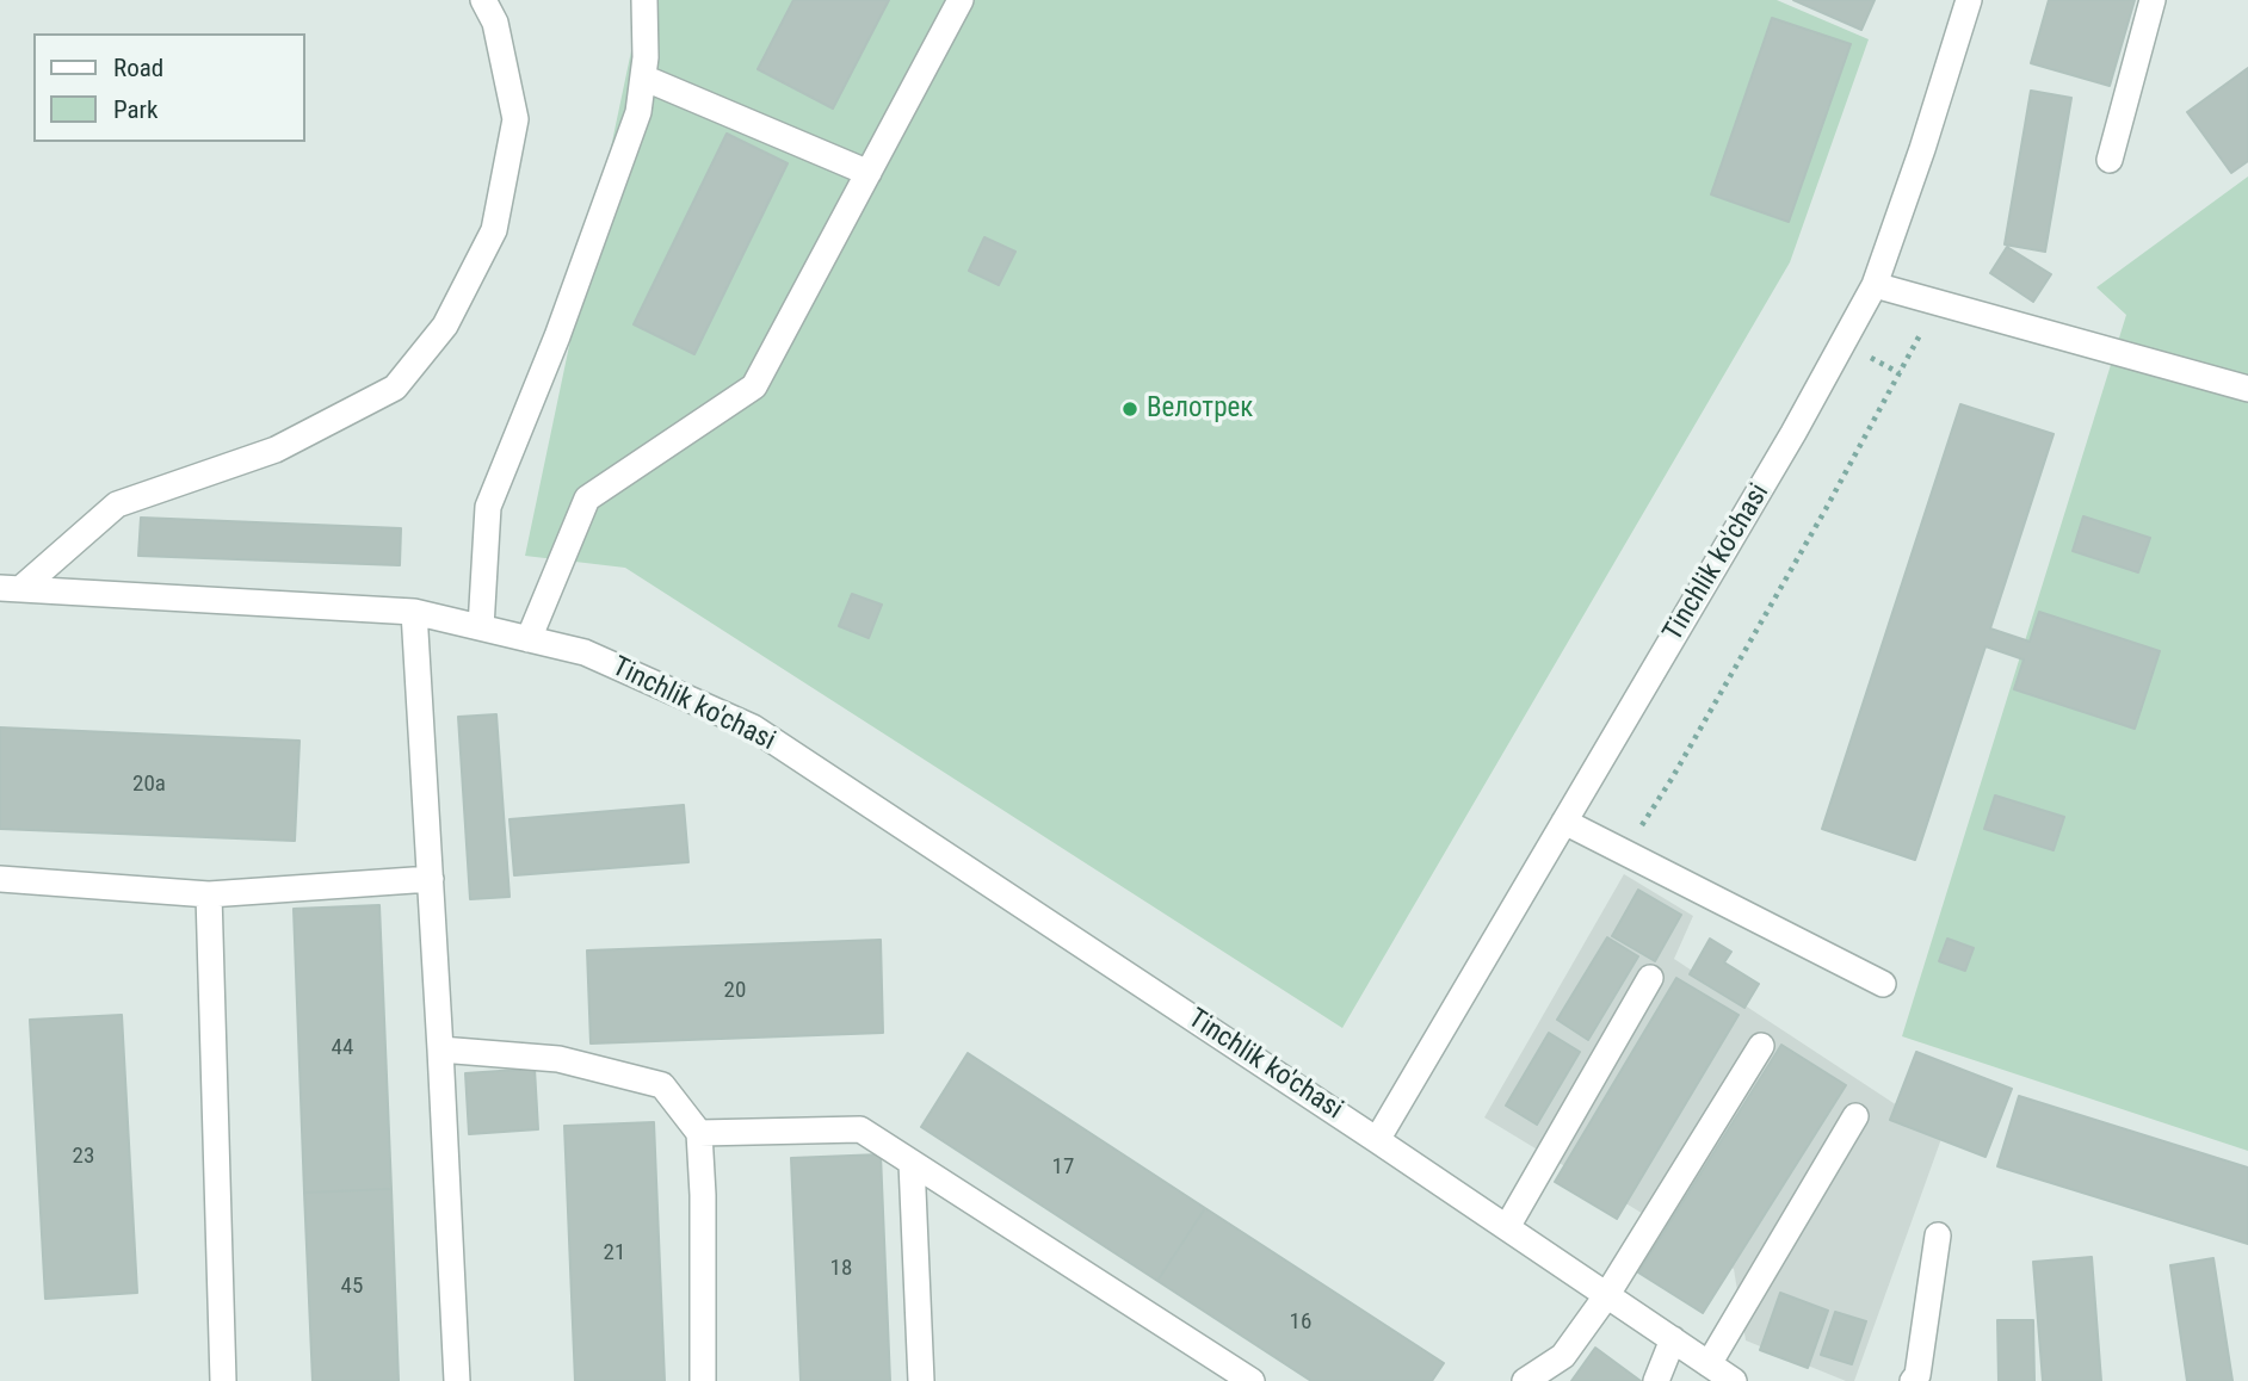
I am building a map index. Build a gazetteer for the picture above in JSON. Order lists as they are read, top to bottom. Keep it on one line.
{"streets":{"street":["Tinchlik ko'chasi"]},"places":["Велотрек"],"house_numbers":["20a","20","44","23","17","21","18","45","16"],"legend":["Road","Park"]}
